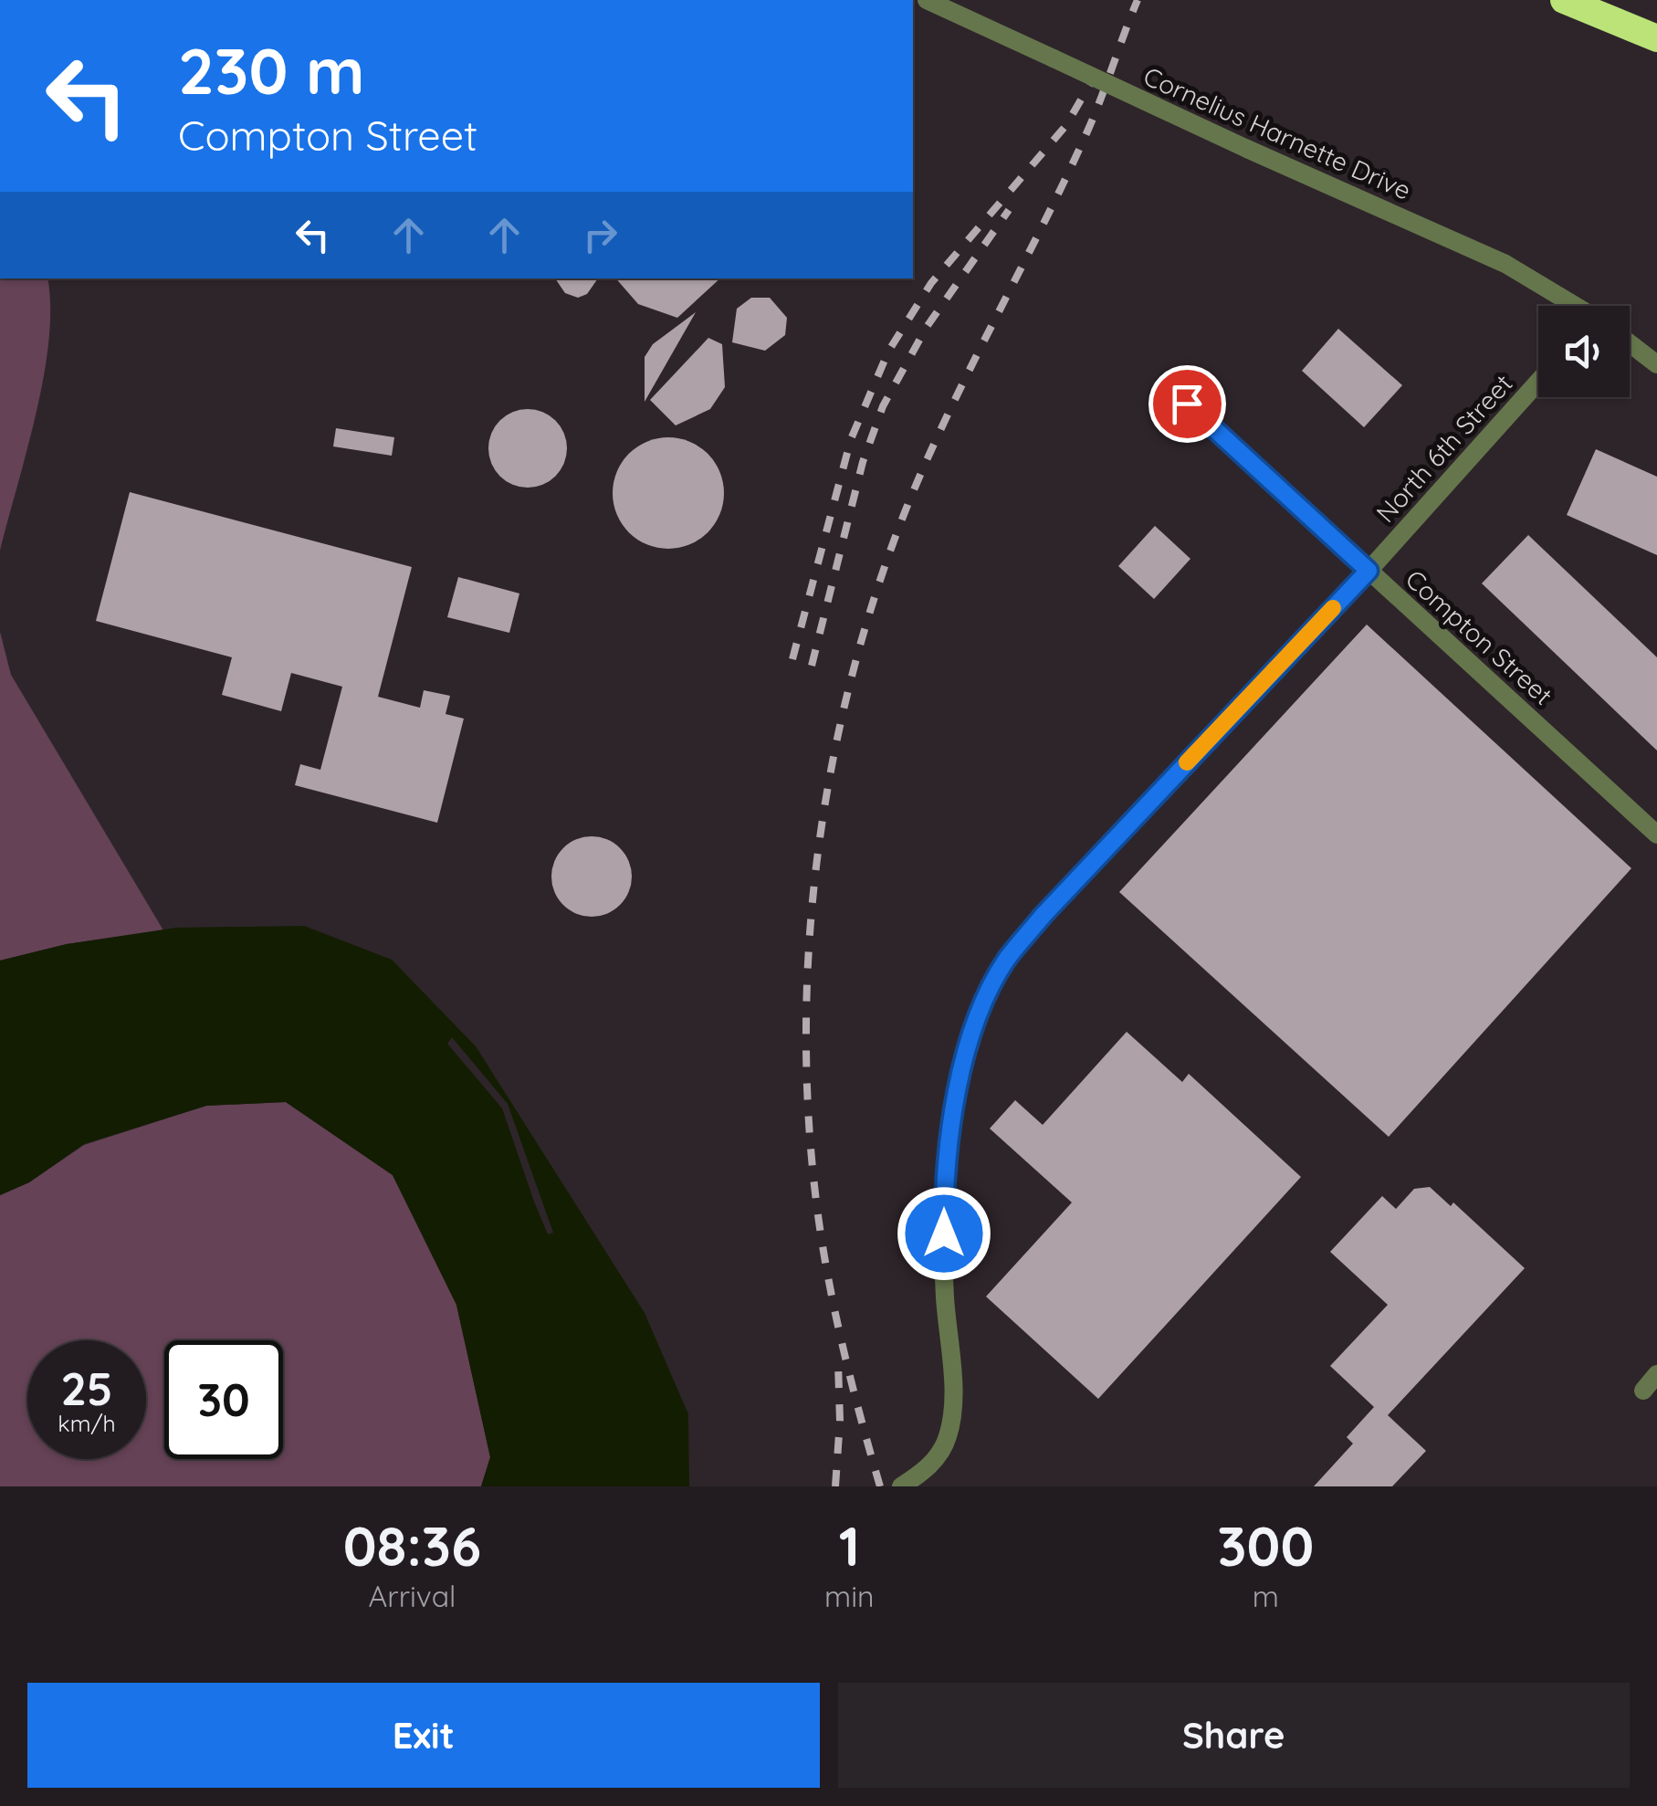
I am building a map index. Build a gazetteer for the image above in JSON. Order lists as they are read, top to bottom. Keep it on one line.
{"streets":{"street":["Cornelius Harnette Drive","North 6th Street","Compton Street"]},"crossings":[["North 6th Street","Compton Street"]],"page":{"turn":["230 m","Compton Street"],"speed":"25 km/h","limit":"30","eta":["08:36","Arrival","1","min","300","m"],"buttons":["Exit","Share"]}}
